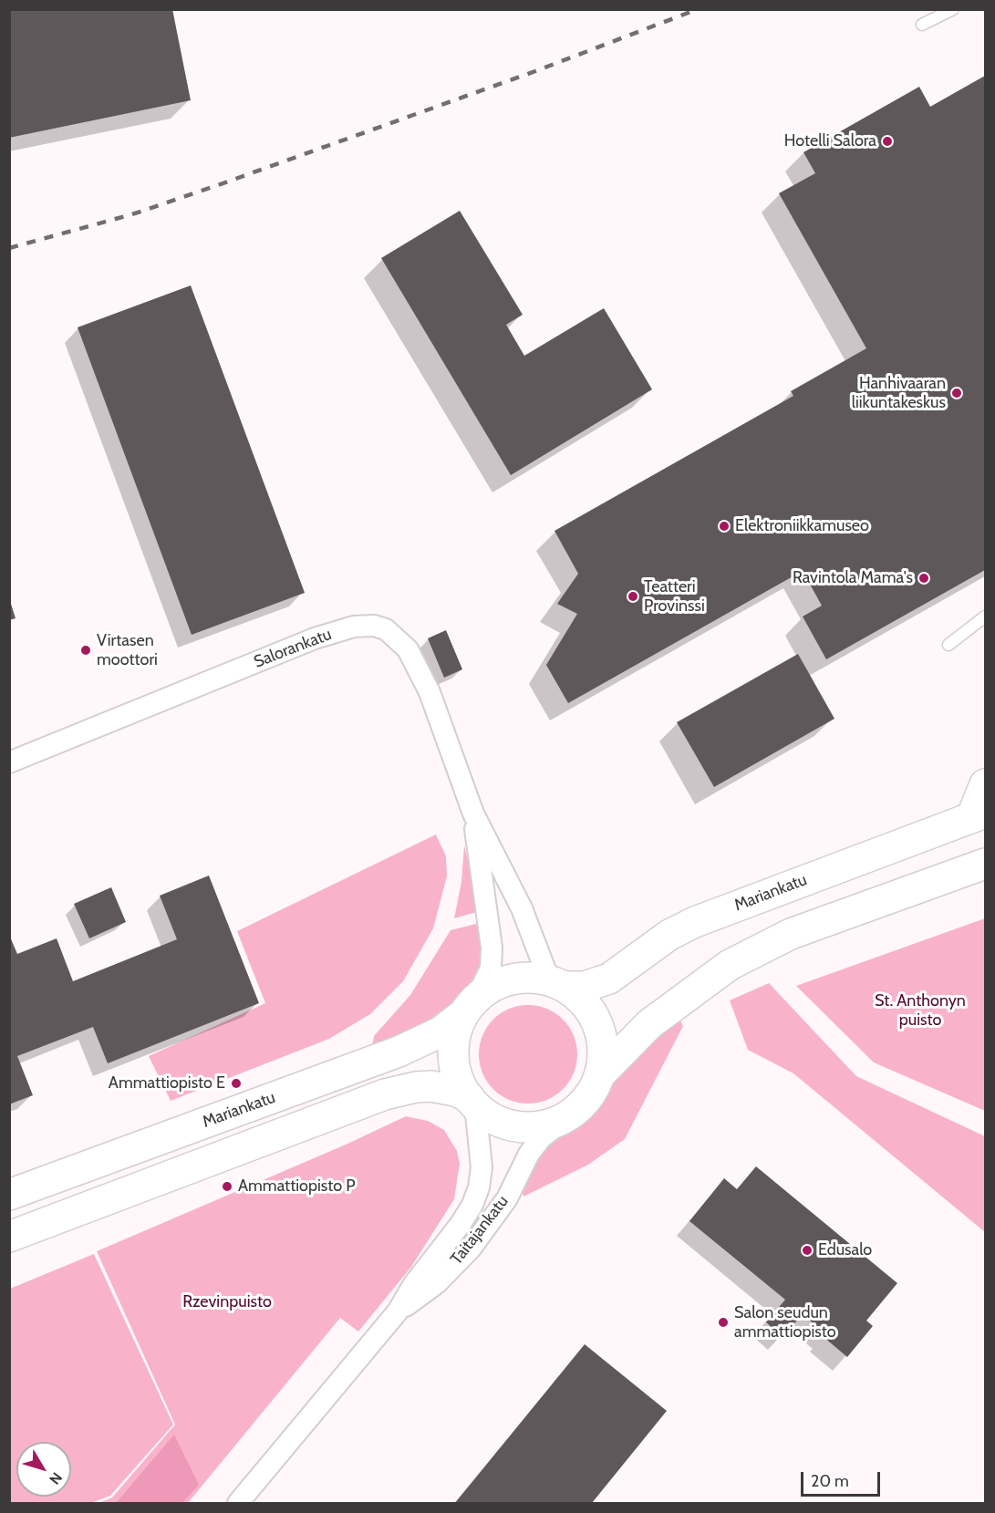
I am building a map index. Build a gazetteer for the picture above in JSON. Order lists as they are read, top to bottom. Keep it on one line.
{"streets":{"main road":["Mariankatu"],"street":["Salorankatu","Taitajankatu"]},"crossings":[["Salorankatu","Mariankatu"],["Salorankatu","Taitajankatu"],["Mariankatu","Taitajankatu"]],"parks":["St. Anthonyn puisto","Rzevinpuisto"],"places":["Hotelli Salora","Hanhivaaran liikuntakeskus","Elektroniikkamuseo","Ravintola Mama's","Teatteri Provinssi","Virtasen moottori","Ammattiopisto E","Ammattiopisto P","Edusalo","Salon seudun ammattiopisto"],"scale_bar":"20 m","north":"bottom right"}
